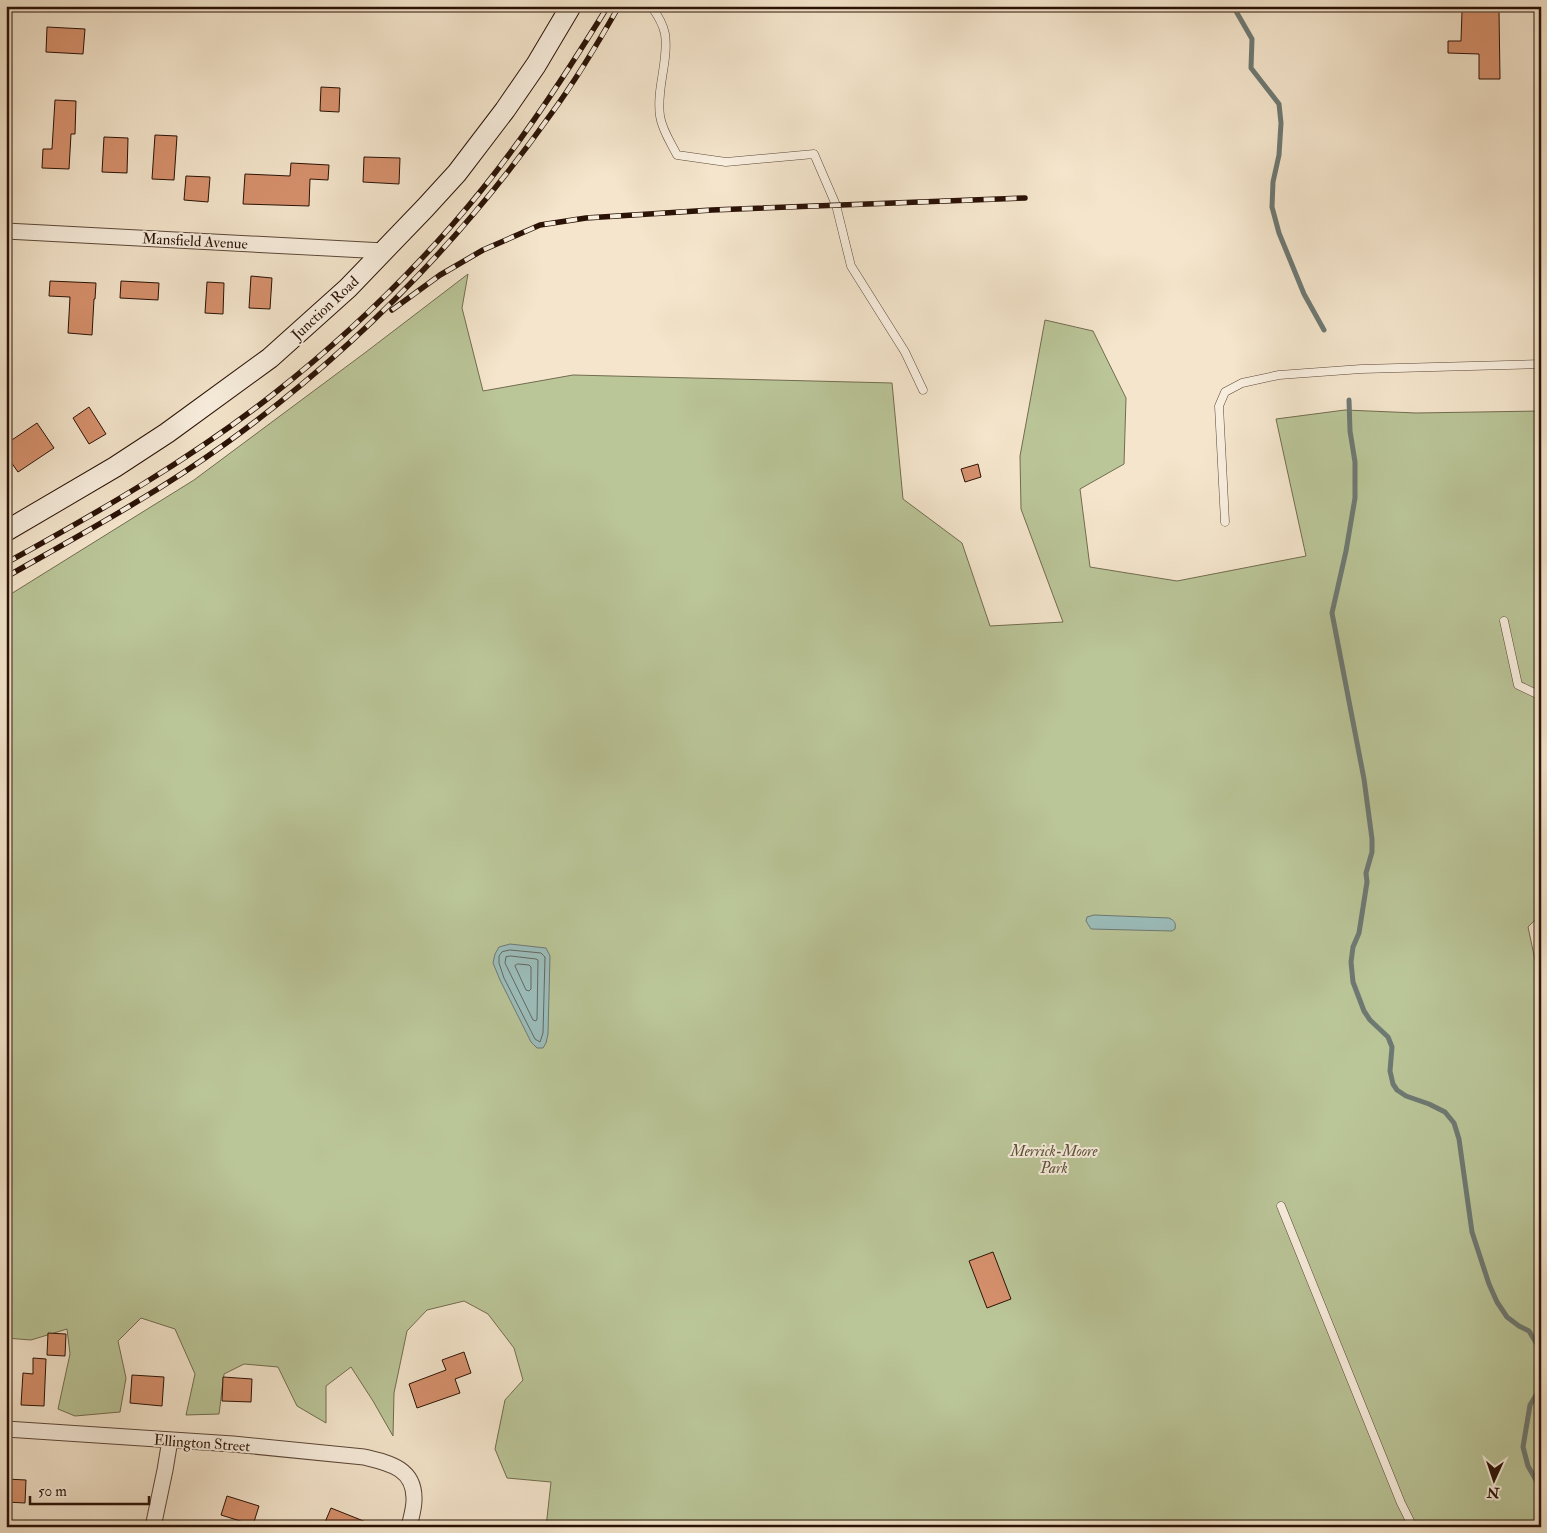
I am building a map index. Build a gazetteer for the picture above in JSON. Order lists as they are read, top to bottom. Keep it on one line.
{"streets":{"street":["Mansfield Avenue","Junction Road","Ellington Street"]},"crossings":[["Mansfield Avenue","Junction Road"]],"parks":["Merrick-Moore Park"],"scale_bar":"50 m","north":"bottom"}
